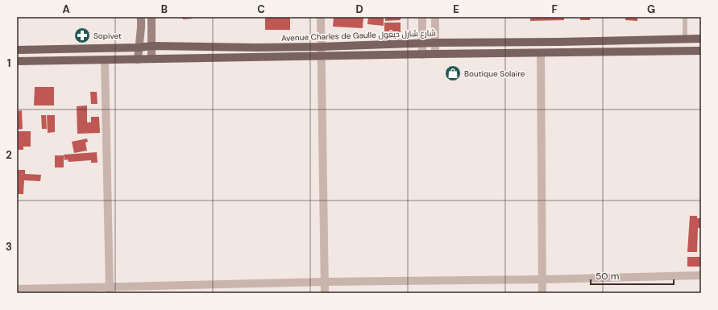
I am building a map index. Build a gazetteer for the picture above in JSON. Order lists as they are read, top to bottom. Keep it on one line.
{"streets":{"main road":["Avenue Charles de Gaulle شارع شارل ديغول"]},"places":{"pharmacy":["Sopivet"],"shop":["Boutique Solaire"]},"scale_bar":"50 m","grid":{"columns":["A","B","C","D","E","F","G"],"rows":["1","2","3"]}}
